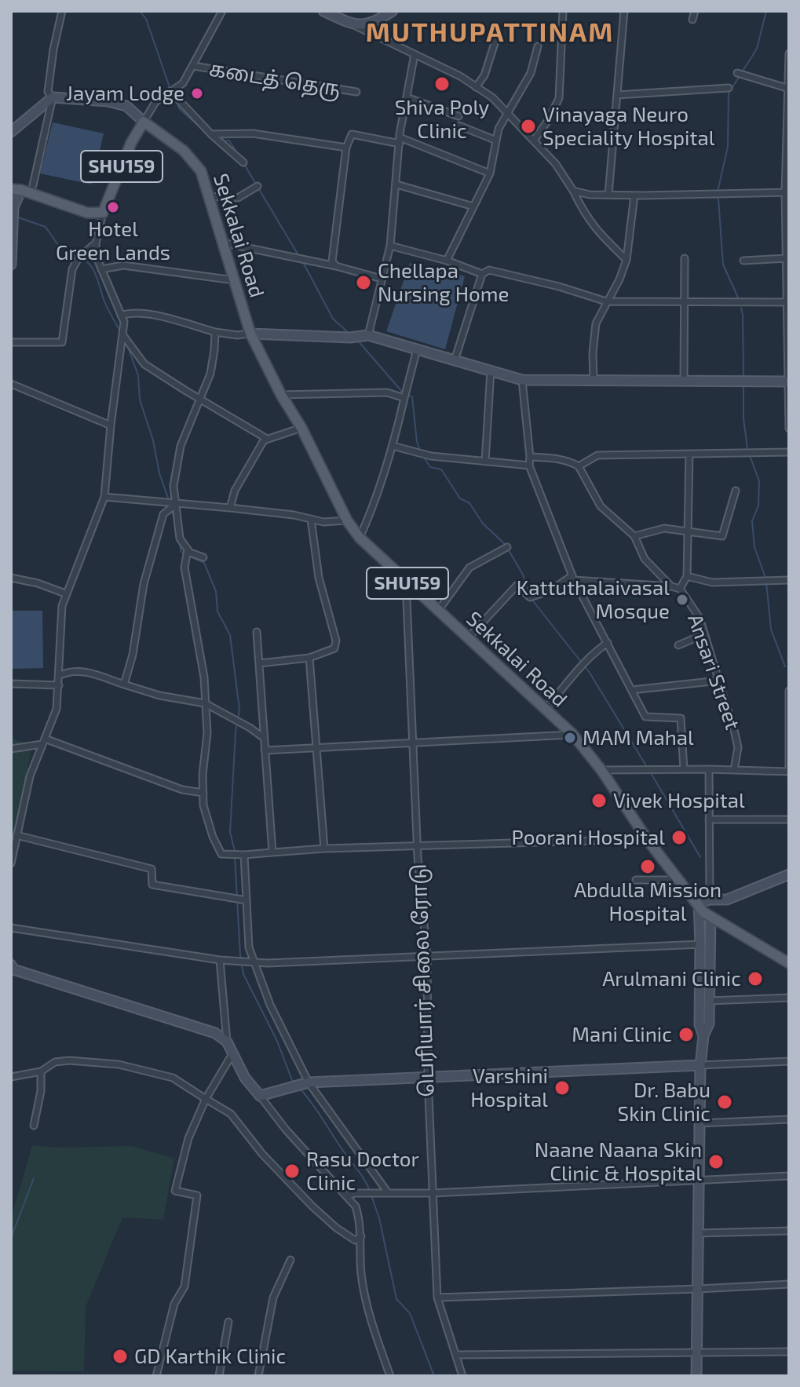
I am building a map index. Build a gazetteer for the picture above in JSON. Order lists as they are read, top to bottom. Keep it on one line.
{"streets":{"main road":["SHU159","Sekkalai Road"],"street":["கடைத் தெரு","Ansari Street","பெரியார் சிலை ரோடு"]},"crossings":[["SHU159","Sekkalai Road"],["Sekkalai Road","பெரியார் சிலை ரோடு"]],"districts":["MUTHUPATTINAM"],"places":["Shiva Poly Clinic","Jayam Lodge","Vinayaga Neuro Speciality Hospital","Hotel Green Lands","Chellapa Nursing Home","Kattuthalaivasal Mosque","MAM Mahal","Vivek Hospital","Poorani Hospital","Abdulla Mission Hospital","Arulmani Clinic","Mani Clinic","Varshini Hospital","Dr. Babu Skin Clinic","Naane Naana Skin Clinic & Hospital","Rasu Doctor Clinic","GD Karthik Clinic"]}
